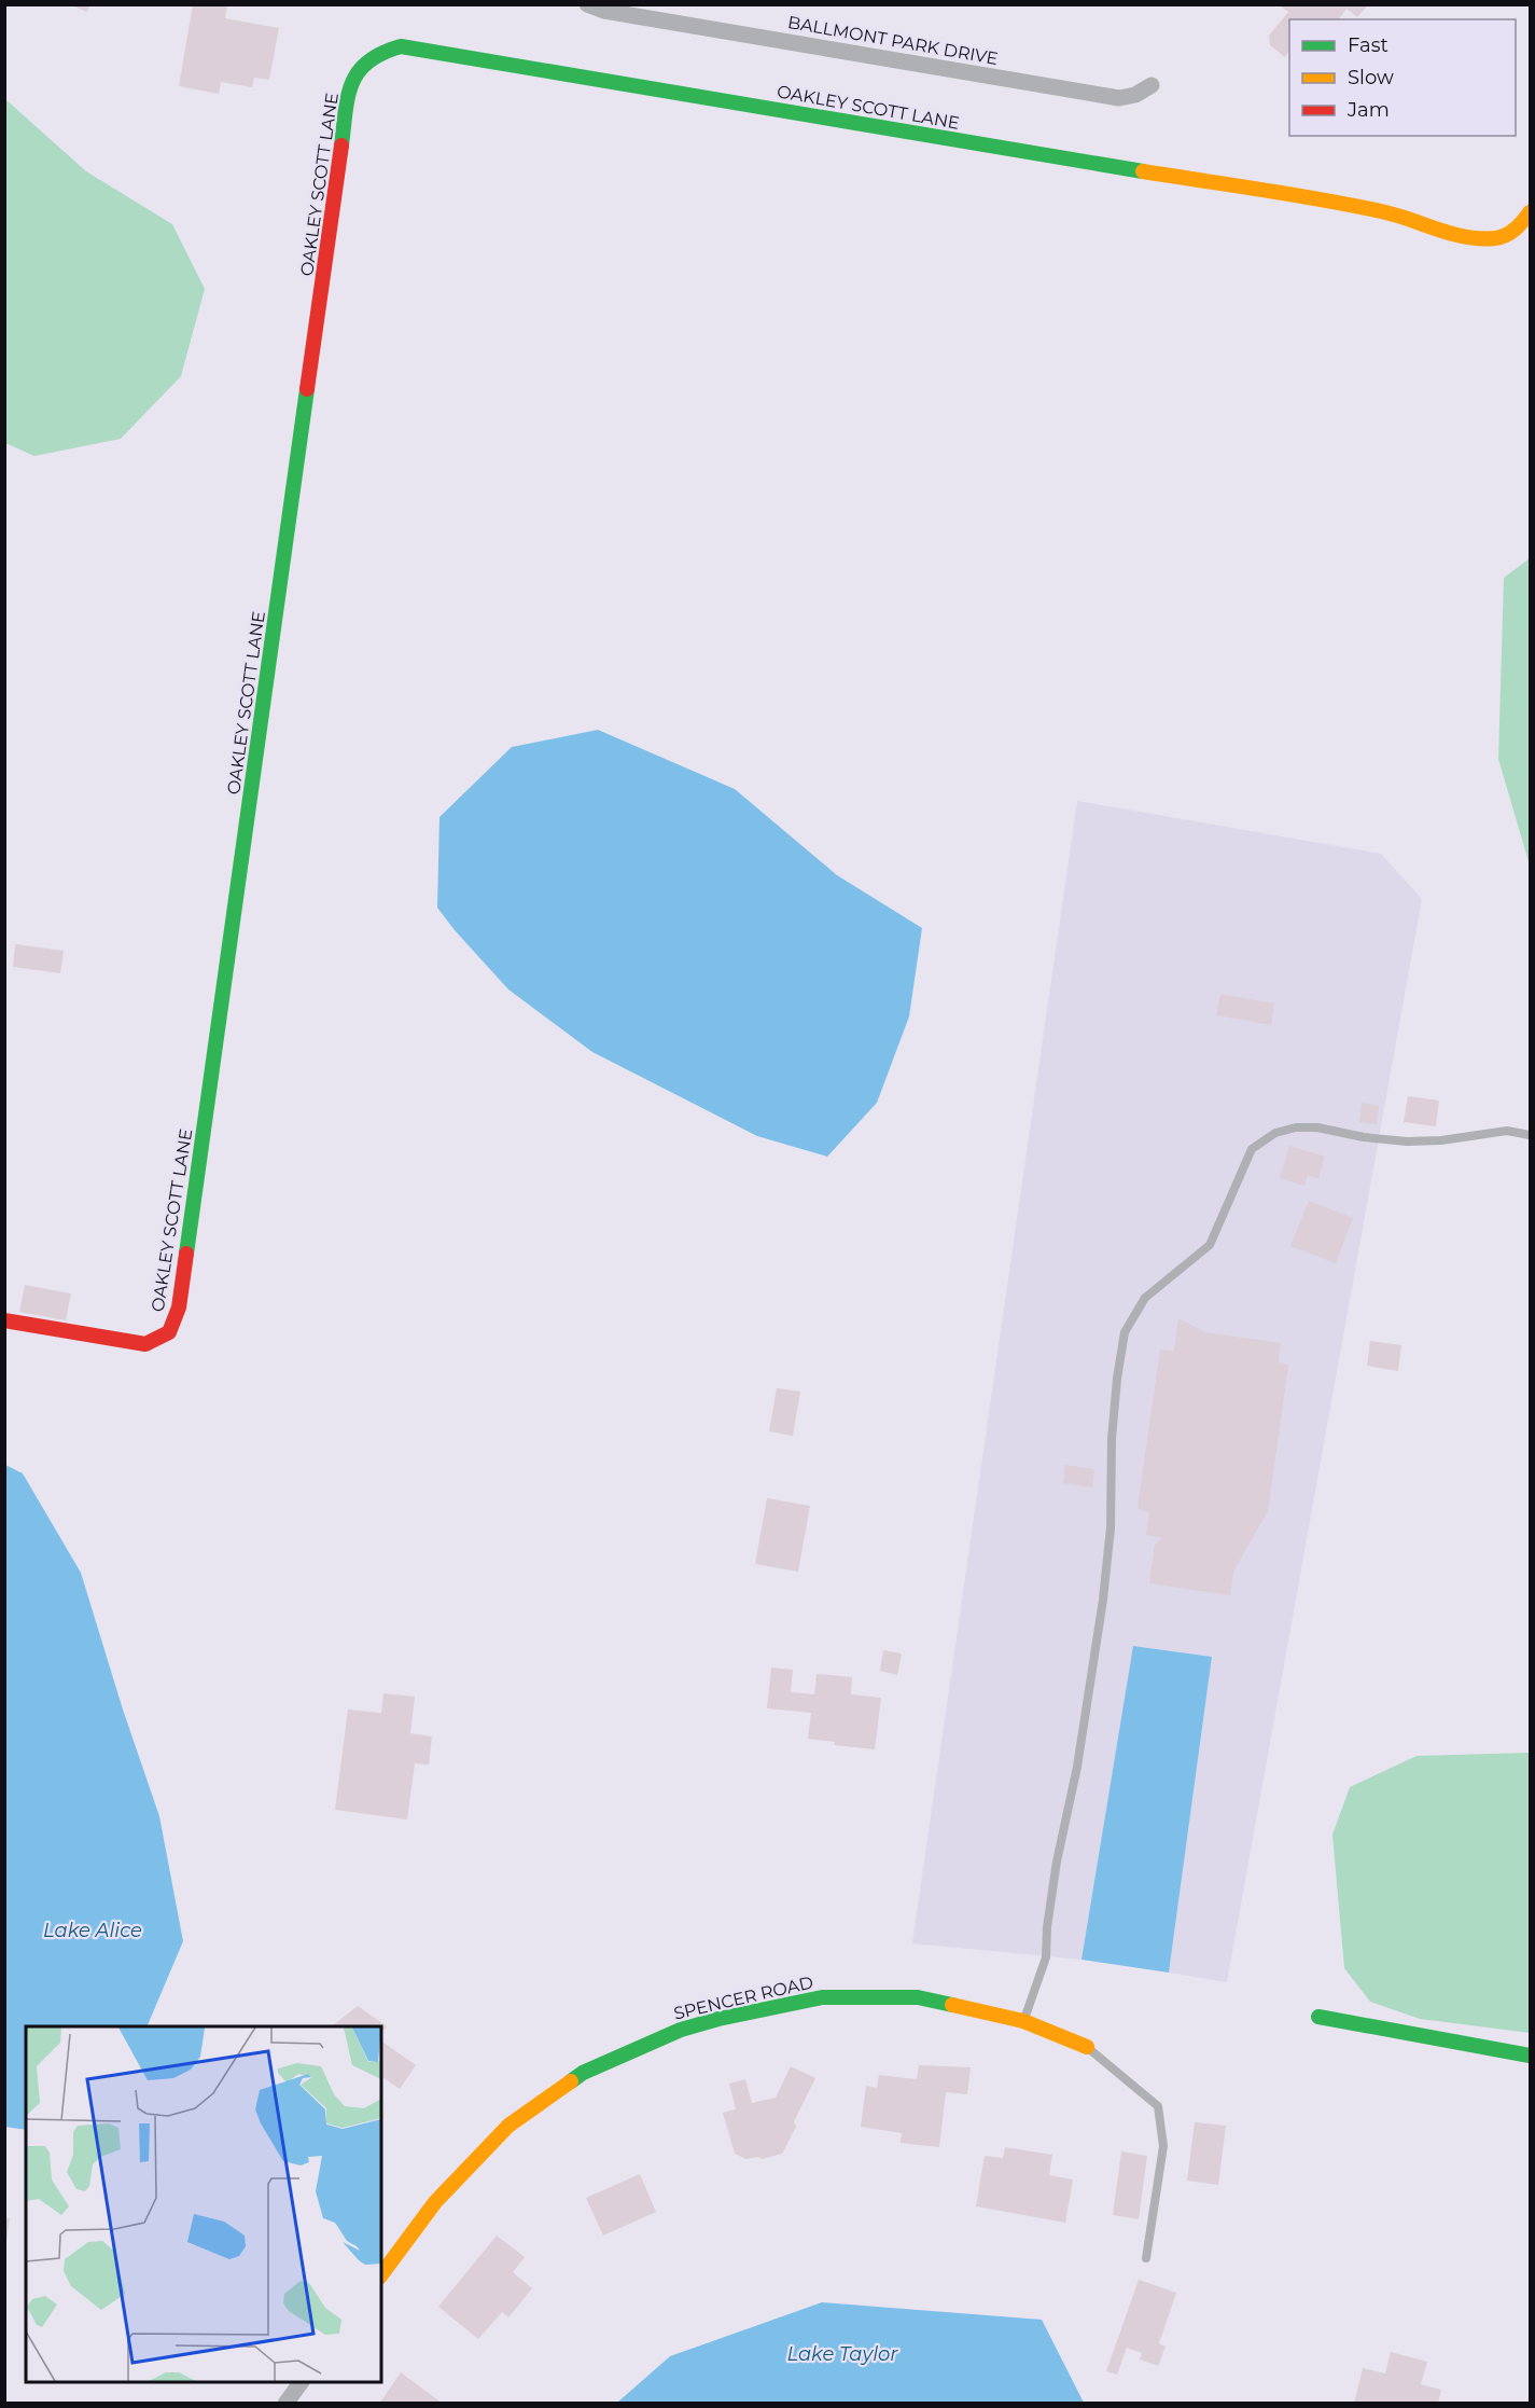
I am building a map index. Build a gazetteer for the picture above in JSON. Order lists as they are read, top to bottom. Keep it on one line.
{"streets":{"street":["BALLMONT PARK DRIVE","OAKLEY SCOTT LANE","SPENCER ROAD"]},"water":["Lake Alice","Lake Taylor"],"legend":["Fast","Slow","Jam"]}
